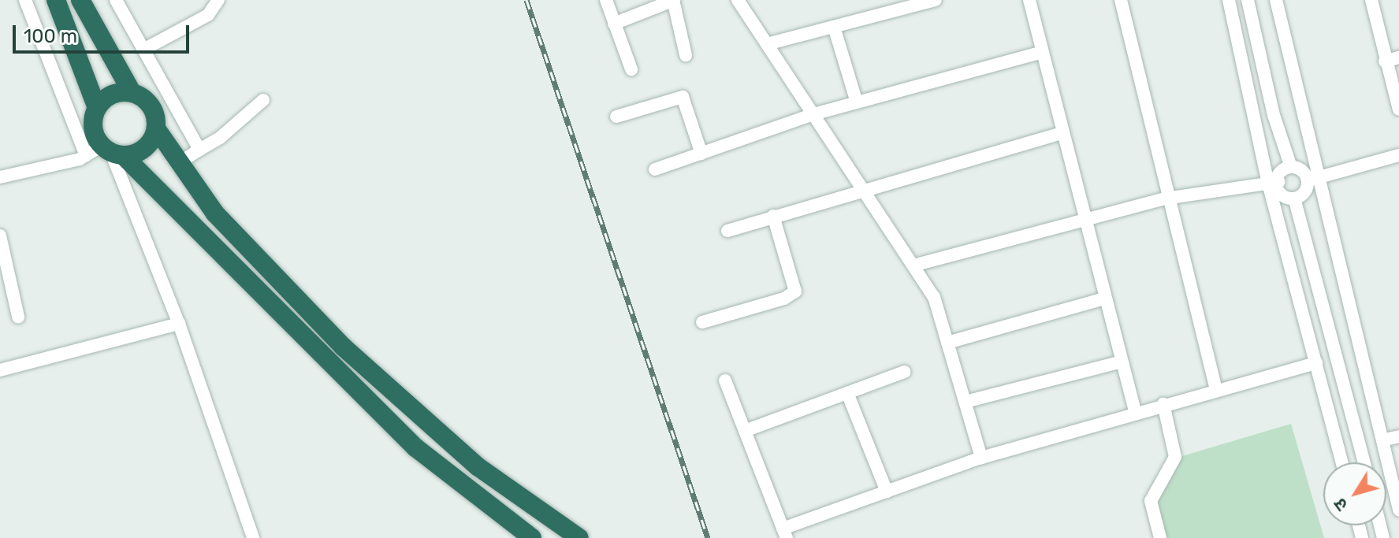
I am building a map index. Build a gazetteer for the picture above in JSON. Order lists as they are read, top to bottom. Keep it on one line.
{"scale_bar":"100 m","north":"bottom left"}
